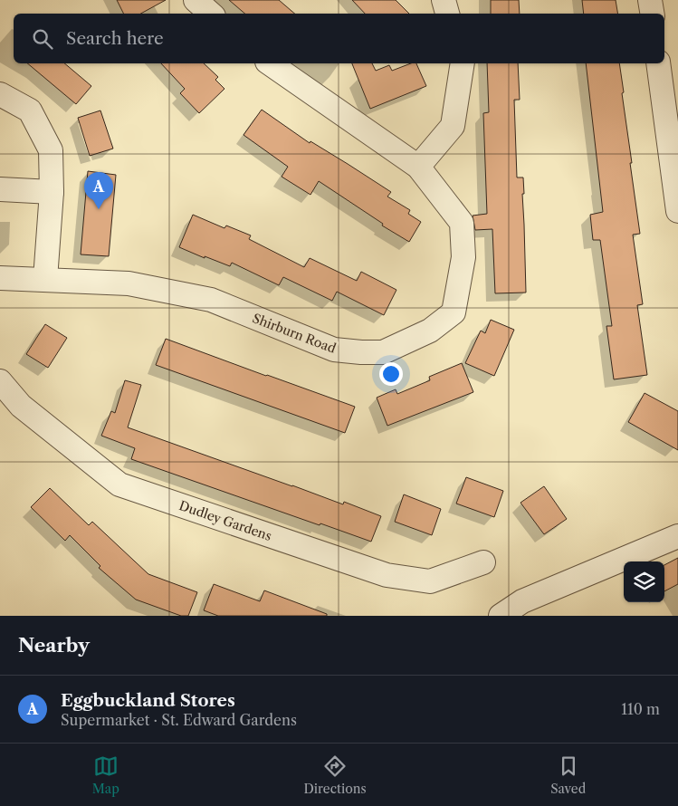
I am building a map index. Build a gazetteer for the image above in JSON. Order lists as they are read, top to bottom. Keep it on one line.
{"streets":{"street":["Shirburn Road","Dudley Gardens"]},"page":{"search":"Search here","pins":"A","heading":"Nearby","list":[{"mark":"A","name":"Eggbuckland Stores","note":"Supermarket · St. Edward Gardens","value":"110 m"}],"nav":["Map","Directions","Saved"]}}
